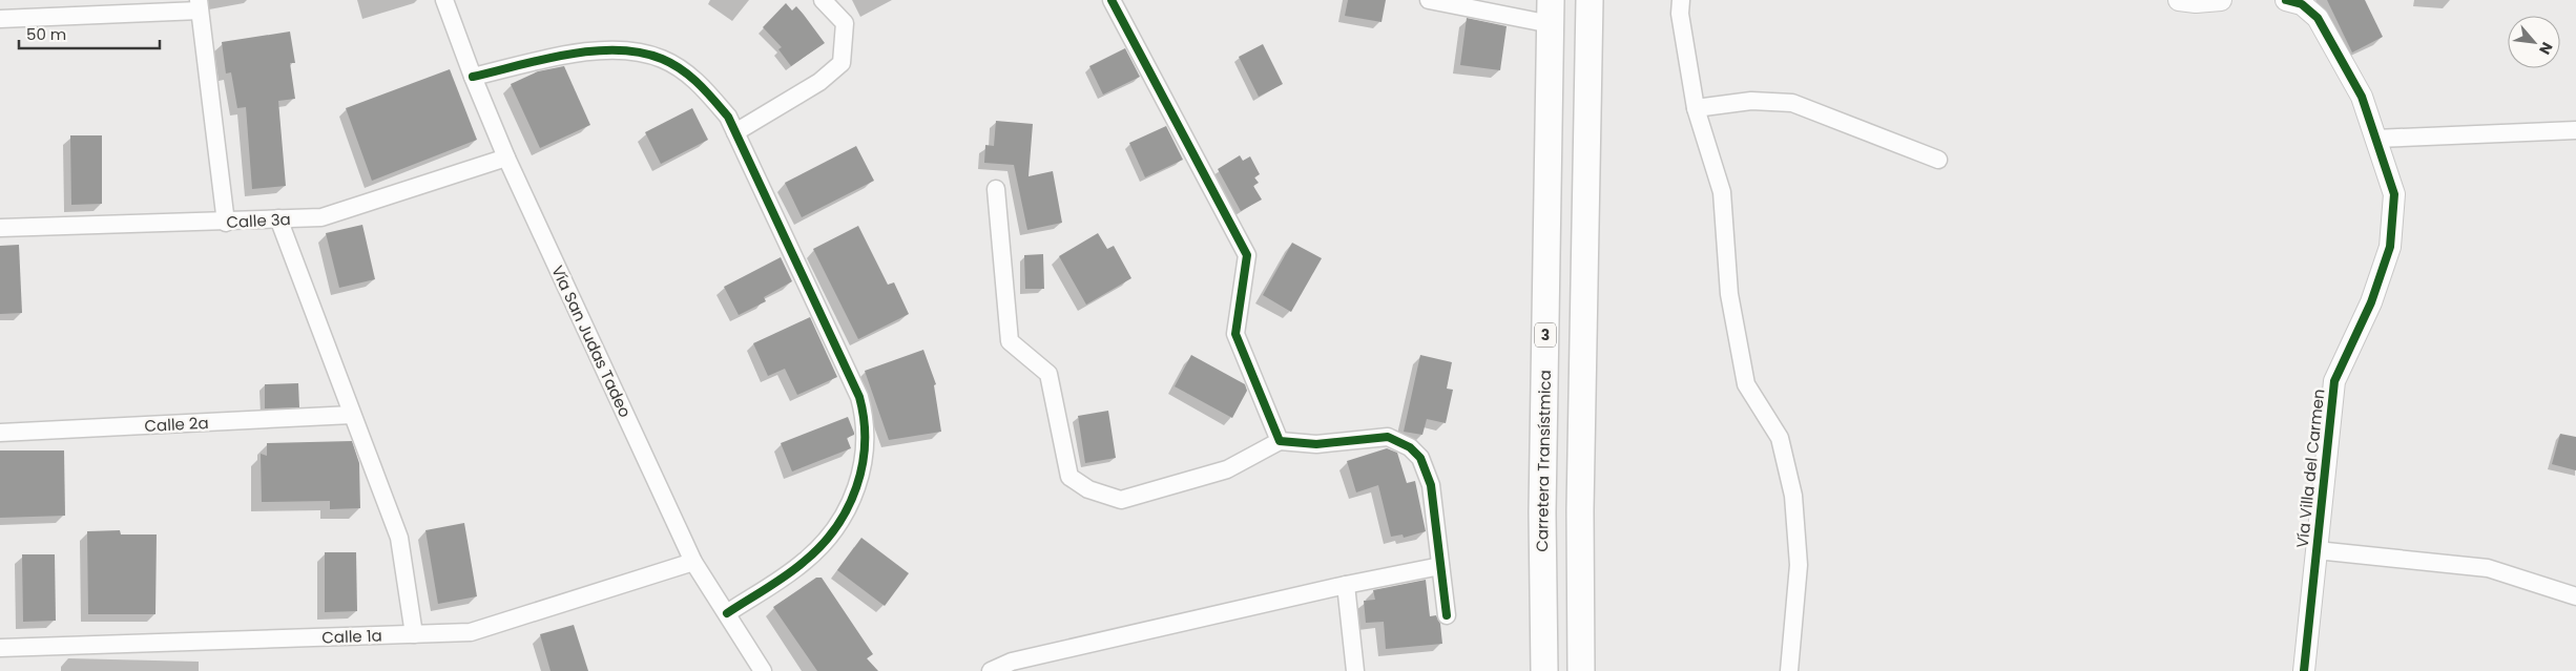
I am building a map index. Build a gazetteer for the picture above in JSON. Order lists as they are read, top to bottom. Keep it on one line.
{"streets":{"main road":["3","Carretera Transístmica"],"street":["Calle 3a","Vía San Judas Tadeo","Calle 2a","Vía Villa del Carmen","Calle 1a"]},"crossings":[["Calle 3a","Vía San Judas Tadeo"],["Vía San Judas Tadeo","Calle 1a"]],"scale_bar":"50 m","north":"bottom right"}
